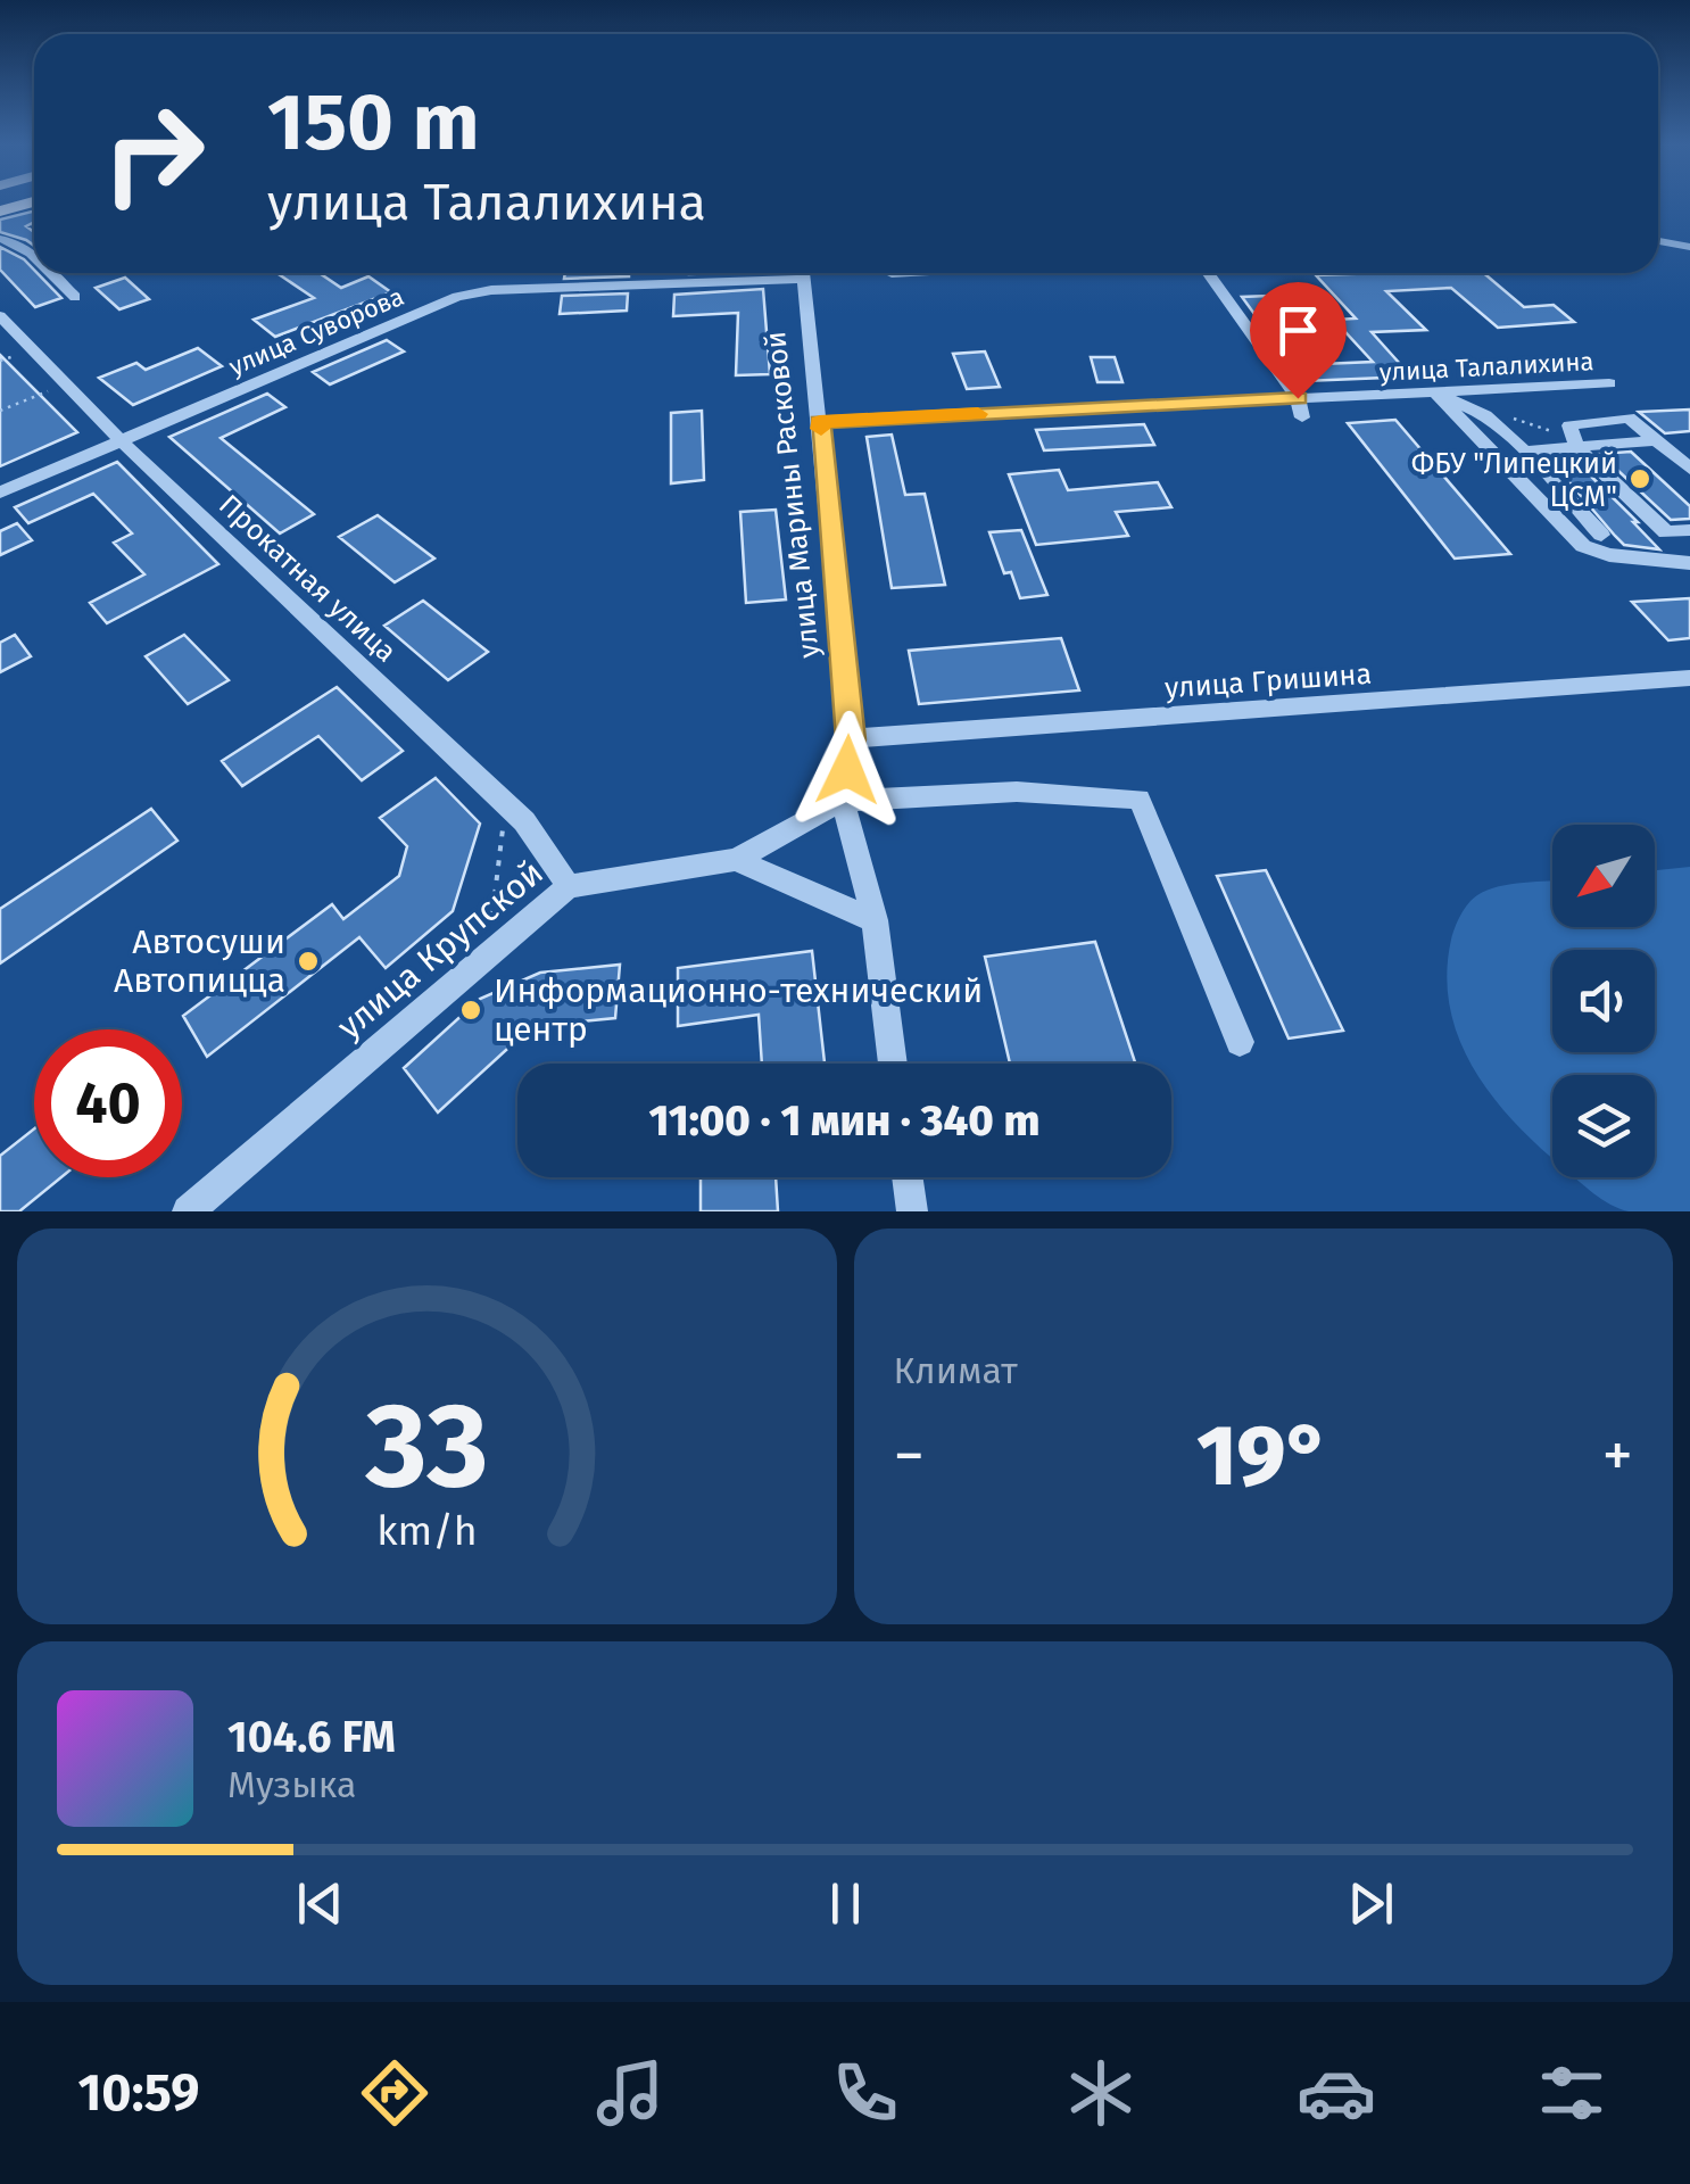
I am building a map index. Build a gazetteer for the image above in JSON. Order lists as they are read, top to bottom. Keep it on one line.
{"streets":{"street":["улица Суворова","улица Талалихина","улица Марины Расковой","Прокатная улица","улица Гришина","улица Крупской"]},"crossings":[["улица Суворова","Прокатная улица"],["улица Талалихина","улица Марины Расковой"],["улица Марины Расковой","улица Гришина"],["улица Марины Расковой","улица Крупской"],["Прокатная улица","улица Крупской"]],"places":["ФБУ \"Липецкий ЦСМ\"","Автосуши Автопицца","Информационно-технический центр"],"north":"bottom left","page":{"turn":["150 m","улица Талалихина"],"limit":"40","trip":"11:00 · 1 мин · 340 m","tile":"Климат","heat":["−","19°","+"],"song":["104.6 FM","Музыка"],"tabs":"10:59","gauge":["33","km/h"]}}
